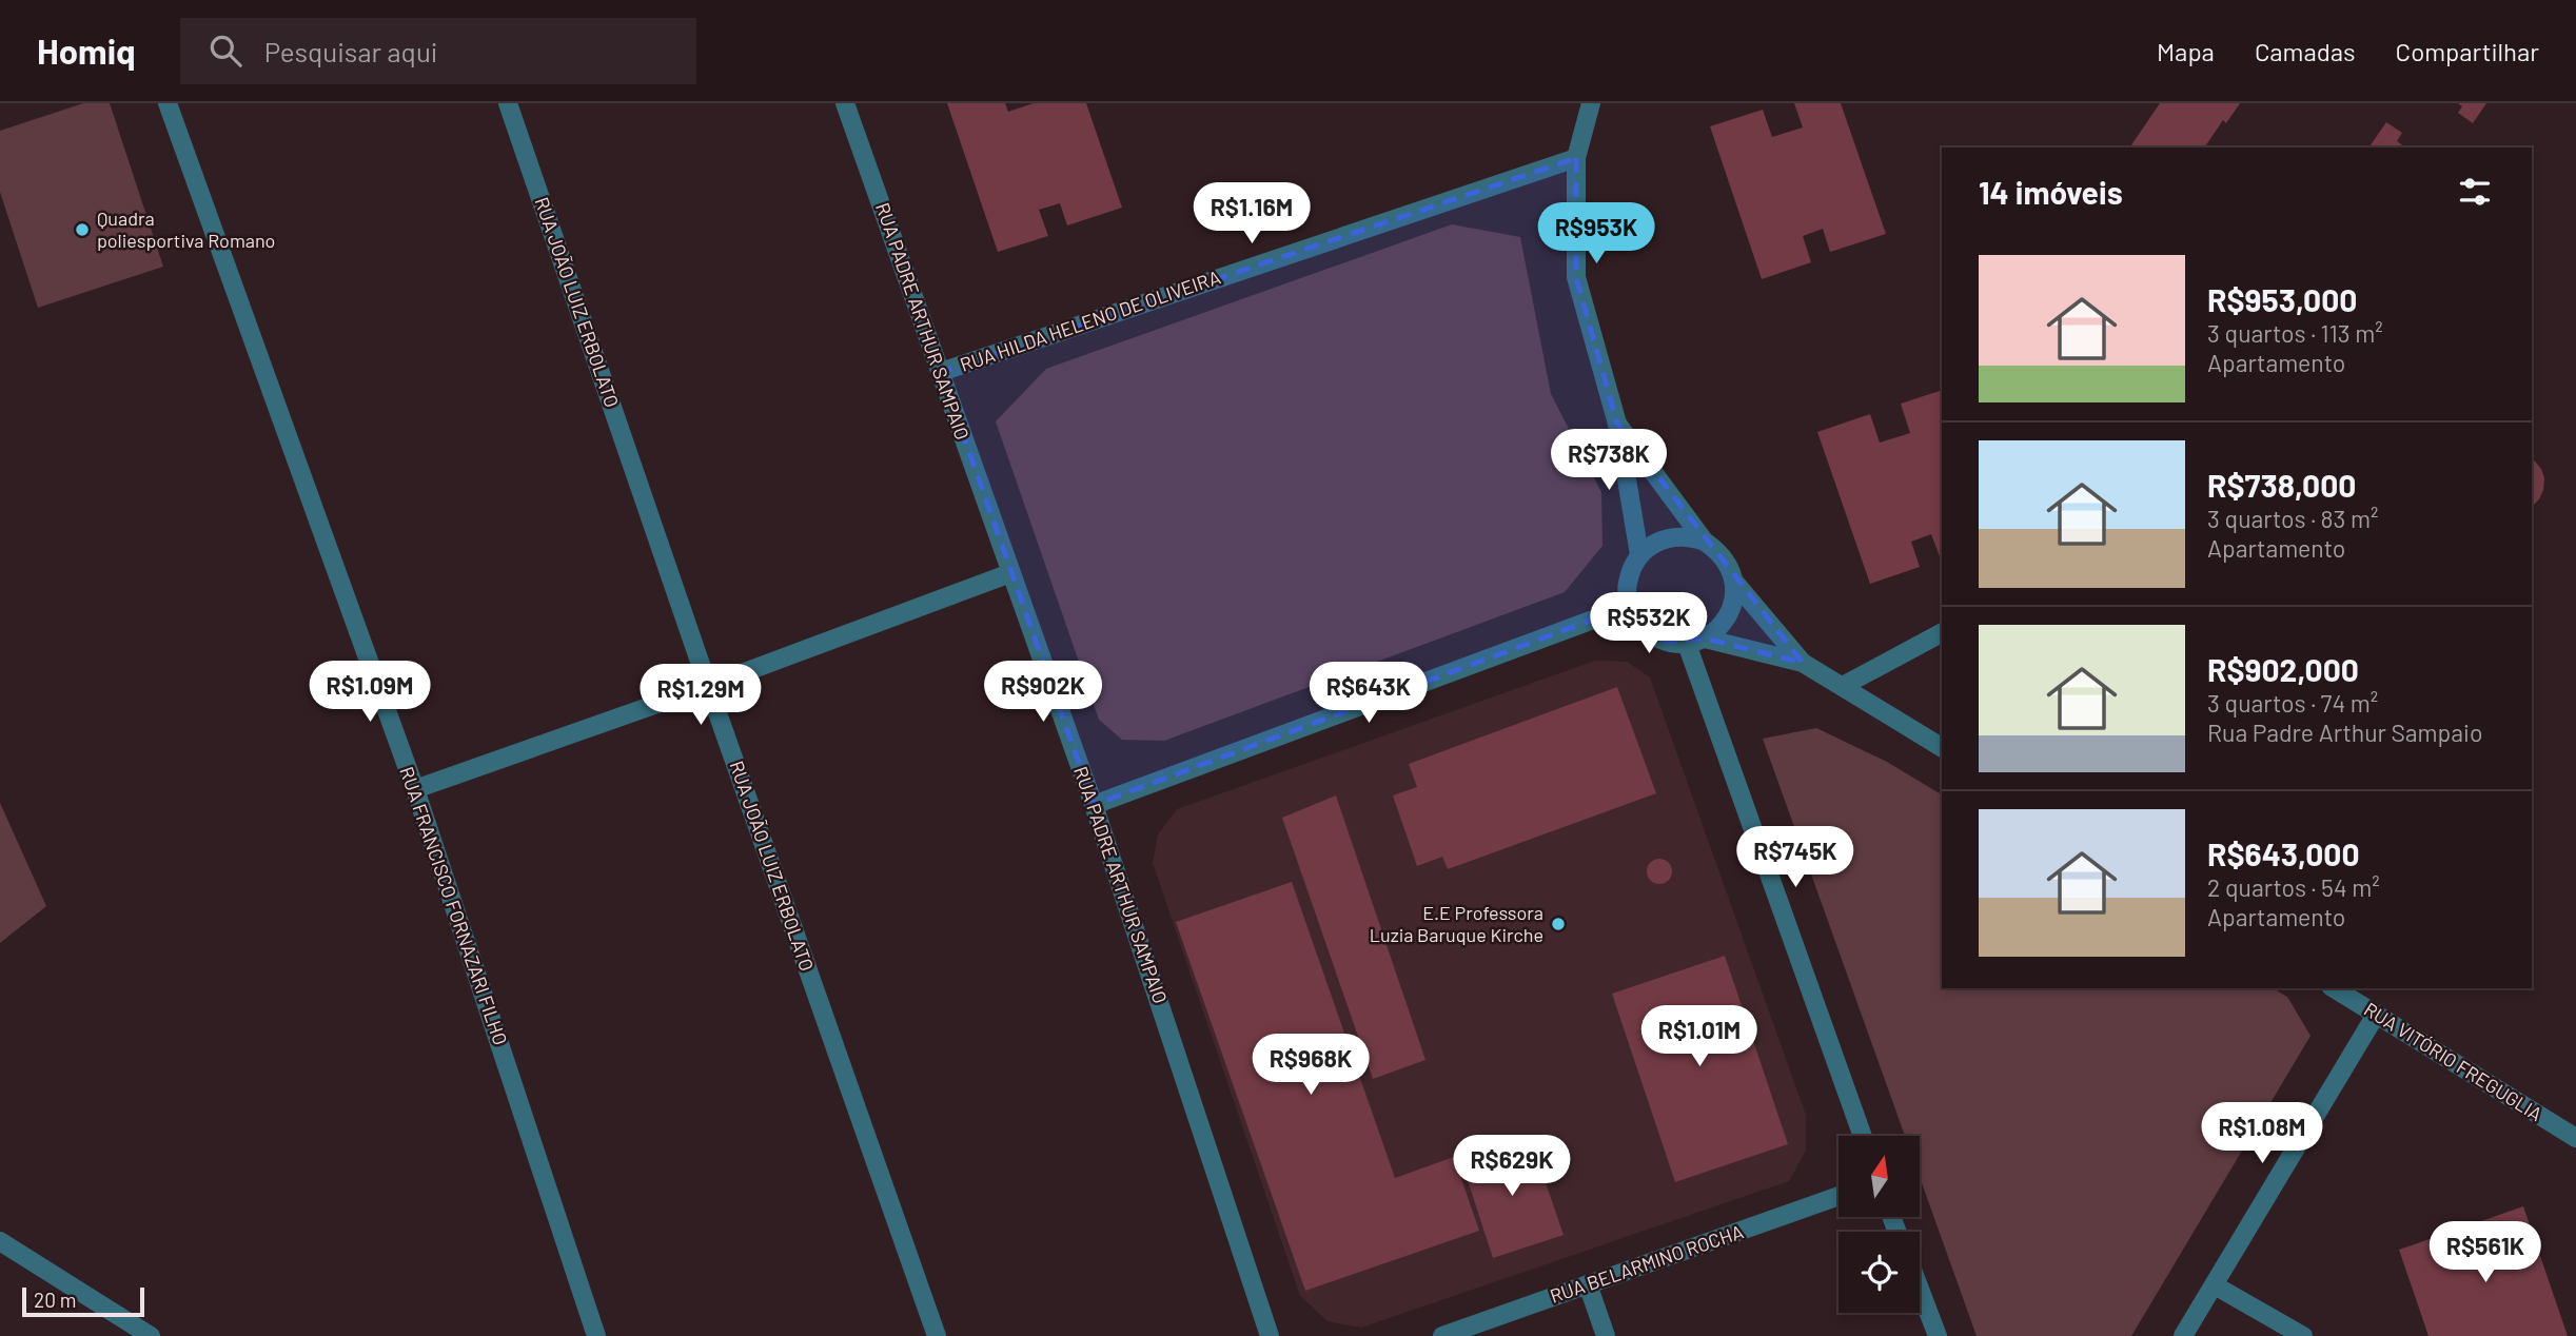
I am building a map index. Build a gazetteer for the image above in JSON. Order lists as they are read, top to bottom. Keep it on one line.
{"streets":{"street":["RUA JOÃO LUIZ ERBOLATO","RUA PADRE ARTHUR SAMPAIO","RUA HILDA HELENO DE OLIVEIRA","RUA FRANCISCO FORNAZARI FILHO","RUA VITÓRIO FREGUGLIA","RUA BELARMINO ROCHA"]},"crossings":[["RUA PADRE ARTHUR SAMPAIO","RUA HILDA HELENO DE OLIVEIRA"]],"places":["Quadra poliesportiva Romano","E.E Professora Luzia Baruque Kirche"],"scale_bar":"20 m","north":"top","page":{"header":"Homiq","search":"Pesquisar aqui","nav":["Mapa","Camadas","Compartilhar"],"heading":"14 imóveis","price":["R$1.16M","R$953K","R$738K","R$532K","R$1.09M","R$902K","R$643K","R$1.29M","R$745K","R$1.01M","R$968K","R$1.08M","R$629K","R$561K"],"list":[{"name":"R$953,000","note":"3 quartos · 113 m² · Apartamento"},{"name":"R$738,000","note":"3 quartos · 83 m² · Apartamento"},{"name":"R$902,000","note":"3 quartos · 74 m² · Rua Padre Arthur Sampaio"},{"name":"R$643,000","note":"2 quartos · 54 m² · Apartamento"}],"scale":"20 m"}}
